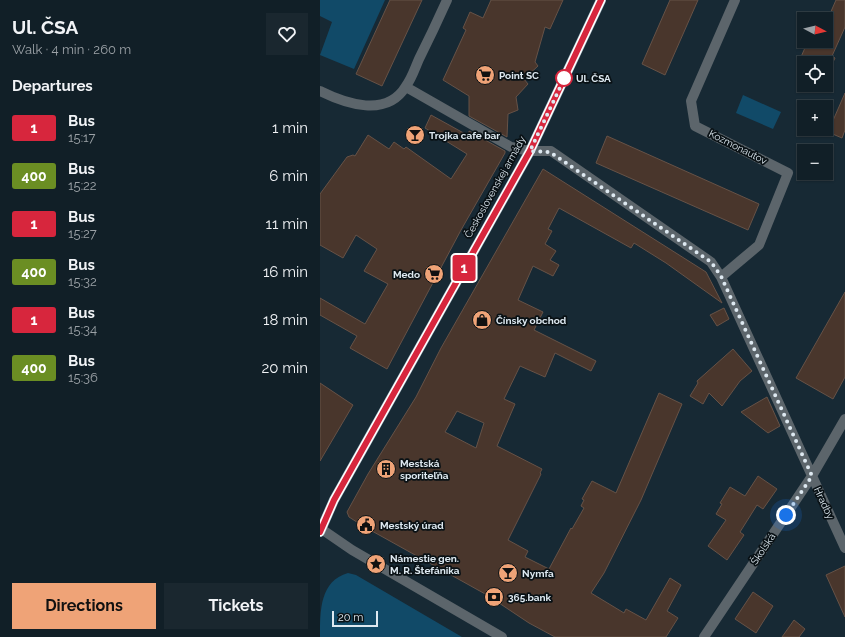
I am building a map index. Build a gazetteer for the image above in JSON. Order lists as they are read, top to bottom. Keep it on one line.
{"streets":{"main road":["Československej armády"],"street":["Kozmonautov","Hradby","Školská"]},"crossings":[["Kozmonautov","Hradby"],["Československej armády","Hradby"],["Hradby","Školská"]],"places":{"supermarket":["Point SC","Medo"],"other":["Ul. ČSA"],"bar":["Trojka cafe bar","Nymfa"],"shop":["Čínsky obchod"],"building":["Mestská sporiteľňa"],"public building":["Mestský úrad"],"place":["Námestie gen. M. R. Štefánika"],"bank":["365.bank"]},"lines":["bus line 1"],"scale_bar":"20 m","north":"right","page":{"heading":[["Ul. ČSA","Walk · 4 min · 260 m"],"Departures"],"on_map":"1","map_buttons":["+","−"],"list":[{"mark":"1","name":"Bus","note":"15:17","value":"1 min"},{"mark":"400","name":"Bus","note":"15:22","value":"6 min"},{"mark":"1","name":"Bus","note":"15:27","value":"11 min"},{"mark":"400","name":"Bus","note":"15:32","value":"16 min"},{"mark":"1","name":"Bus","note":"15:34","value":"18 min"},{"mark":"400","name":"Bus","note":"15:36","value":"20 min"}],"buttons":["Directions","Tickets"],"scale":"20 m"}}
